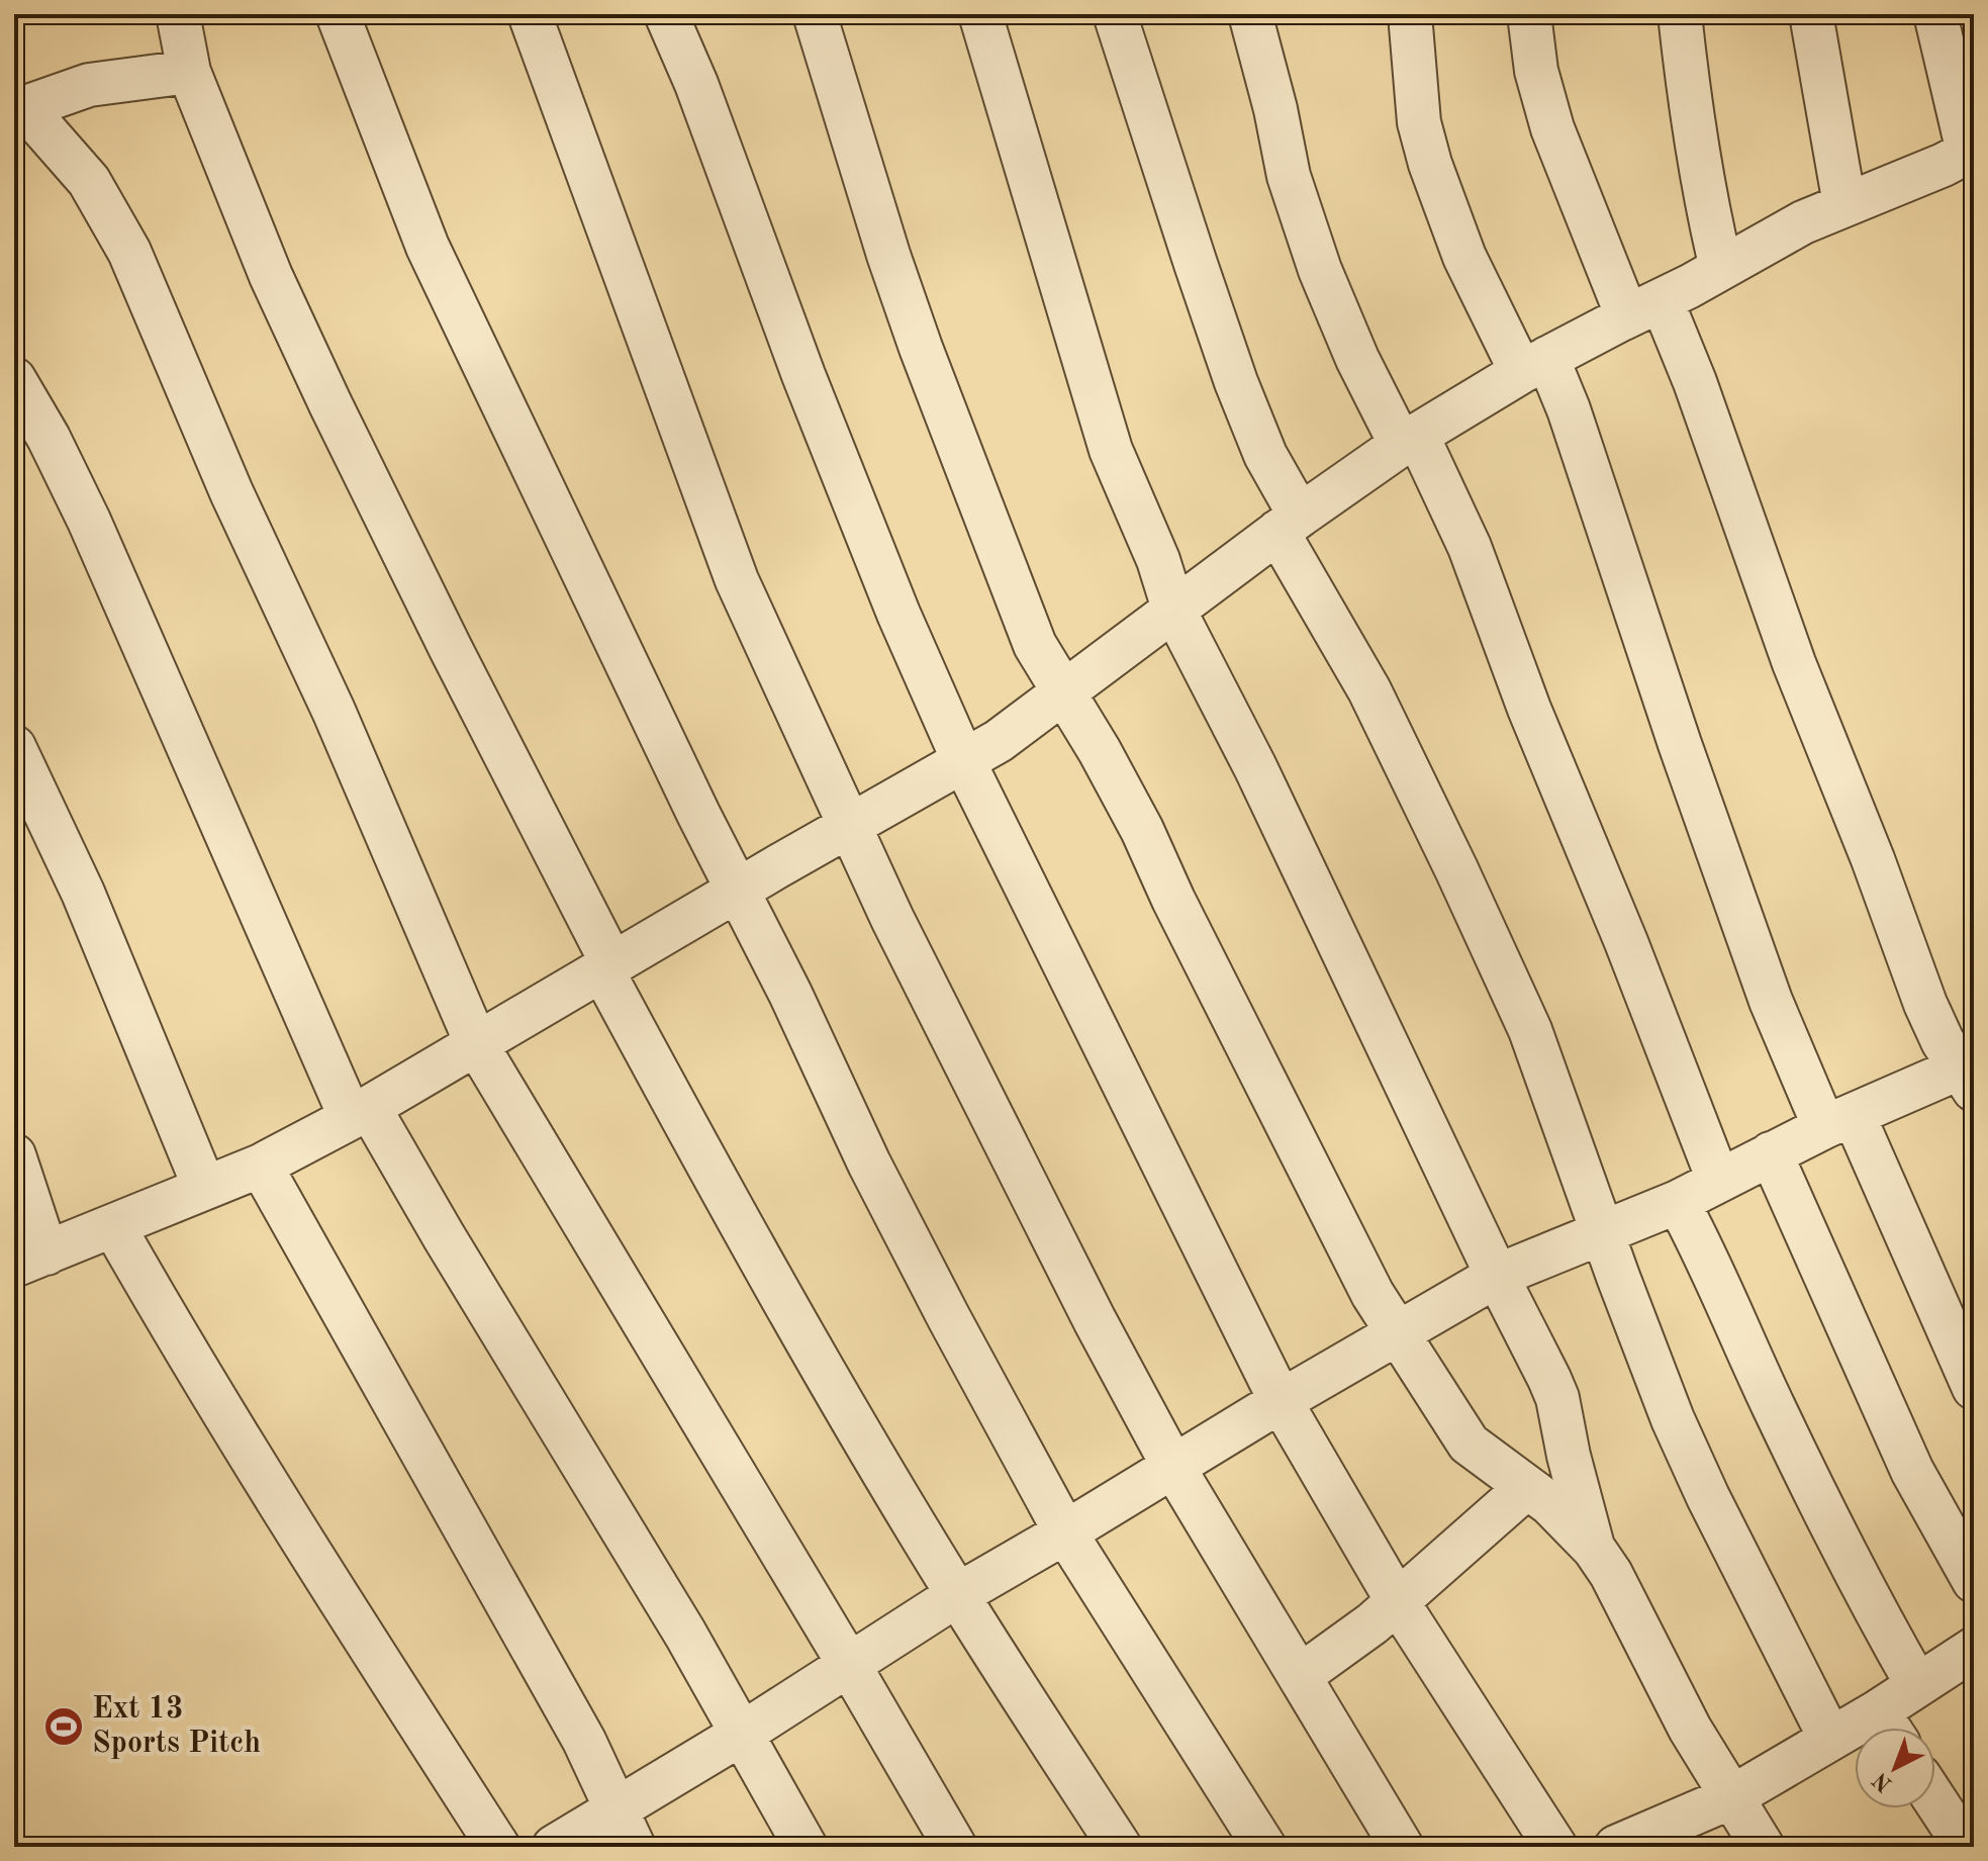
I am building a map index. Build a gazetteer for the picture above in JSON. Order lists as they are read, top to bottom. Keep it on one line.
{"places":{"sports":["Ext 13 Sports Pitch"]},"north":"bottom left"}
